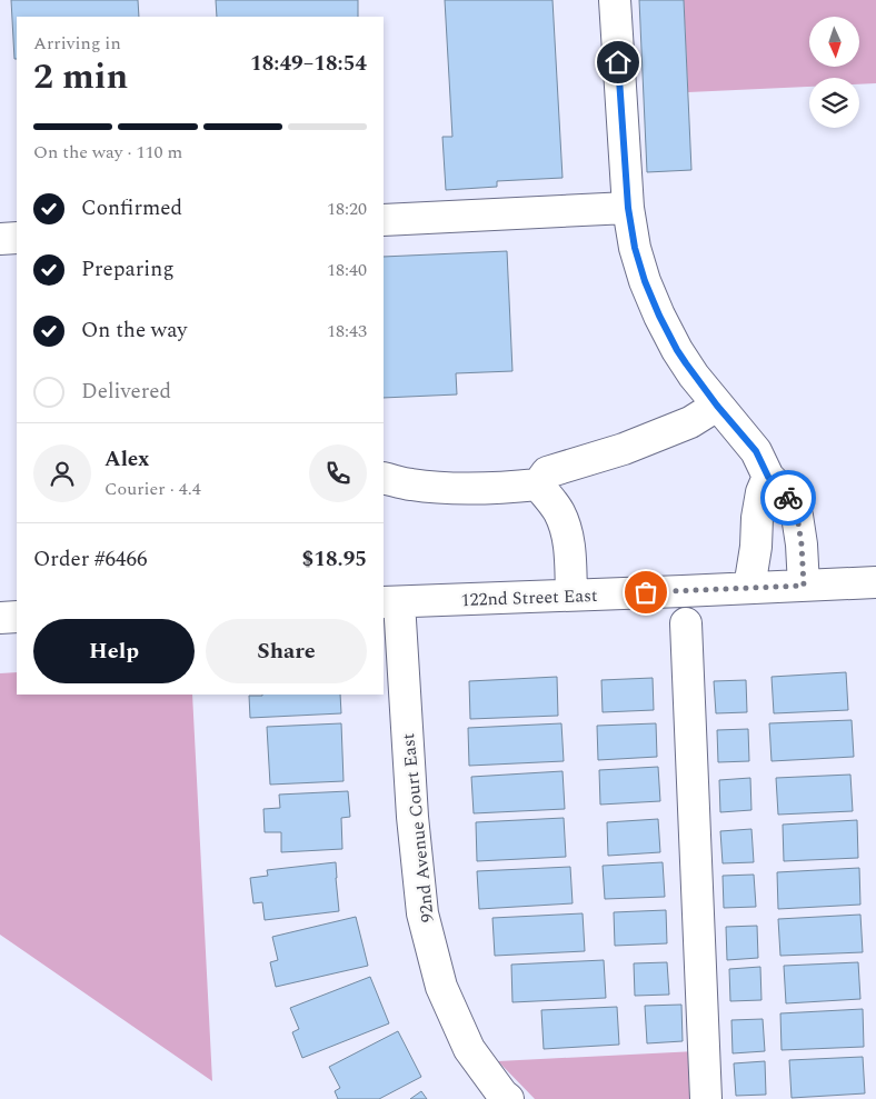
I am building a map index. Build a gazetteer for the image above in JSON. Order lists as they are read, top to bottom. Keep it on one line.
{"streets":{"street":["122nd Street East","92nd Avenue Court East"]},"crossings":[["122nd Street East","92nd Avenue Court East"]],"north":"bottom","page":{"heading":["2 min","Arriving in","18:49–18:54"],"panel":["Alex","Courier · 4.4","Order #6466","$18.95"],"bar":"On the way · 110 m","list":[["Confirmed","18:20"],["Preparing","18:40"],["On the way","18:43"],"Delivered"],"buttons":["Help","Share"]}}
